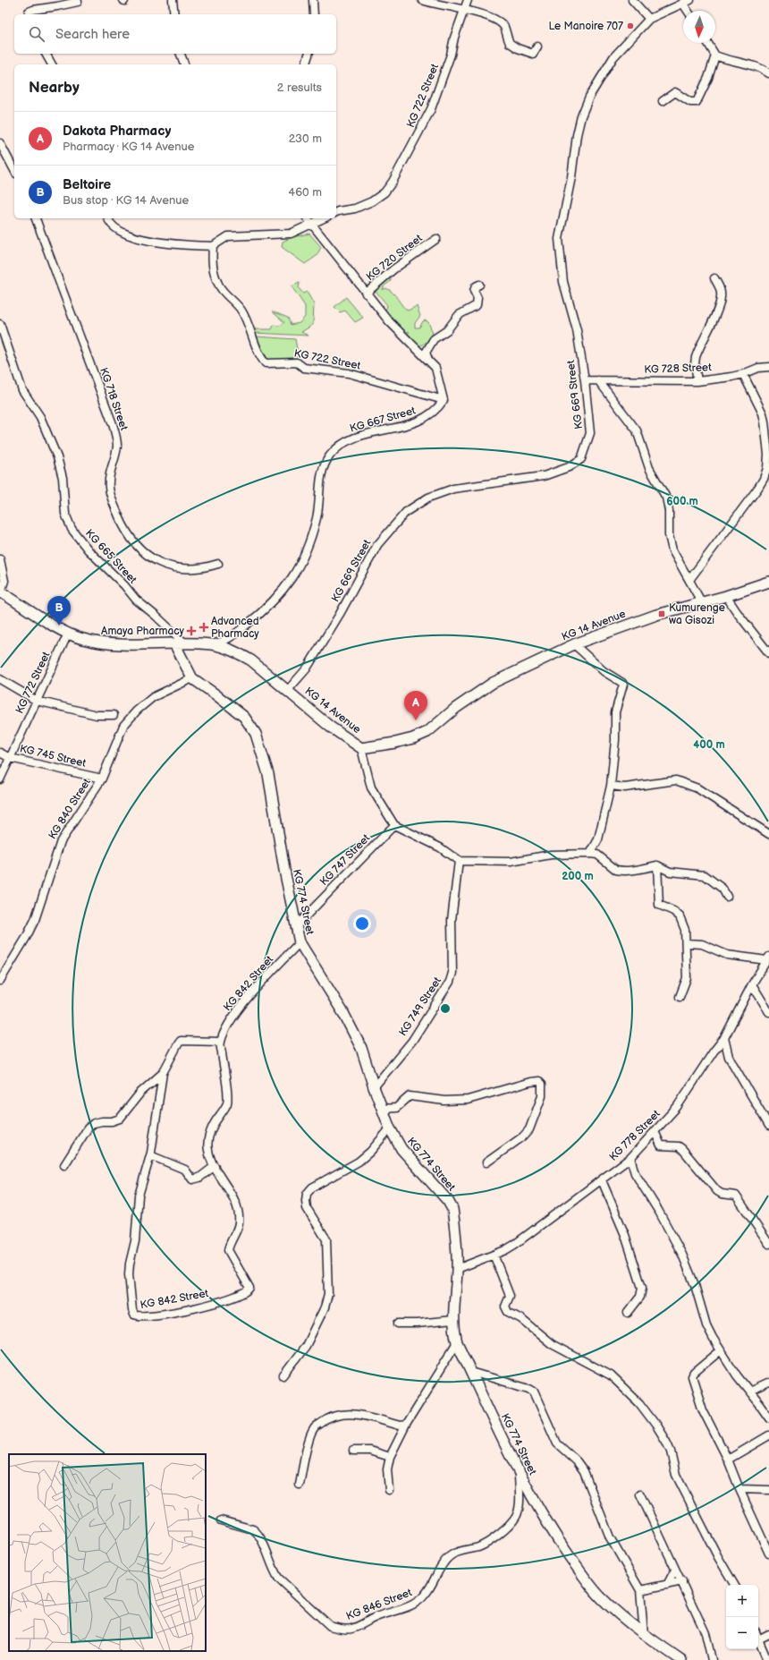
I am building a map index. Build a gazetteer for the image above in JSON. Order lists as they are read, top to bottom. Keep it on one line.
{"streets":{"street":["KG 722 Street","KG 720 Street","KG 728 Street","KG 669 Street","KG 718 Street","KG 667 Street","KG 665 Street","KG 14 Avenue","KG 772 Street","KG 745 Street","KG 840 Street","KG 747 Street","KG 774 Street","KG 842 Street","KG 749 Street","KG 778 Street","KG 846 Street"]},"crossings":[["KG 722 Street","KG 667 Street"],["KG 728 Street","KG 669 Street"],["KG 669 Street","KG 14 Avenue"],["KG 667 Street","KG 14 Avenue"],["KG 665 Street","KG 14 Avenue"],["KG 14 Avenue","KG 772 Street"],["KG 14 Avenue","KG 774 Street"],["KG 772 Street","KG 745 Street"],["KG 745 Street","KG 840 Street"],["KG 840 Street","KG 774 Street"],["KG 747 Street","KG 774 Street"],["KG 774 Street","KG 842 Street"],["KG 774 Street","KG 749 Street"],["KG 774 Street","KG 778 Street"],["KG 774 Street","KG 846 Street"]],"places":{"other":["Le Manoire 707"],"transit":["Kumurenge wa Gisozi"],"health":["Advanced Pharmacy","Amaya Pharmacy"]},"north":"bottom","page":{"search":"Search here","heading":["Nearby","2 results"],"list":[{"mark":"A","name":"Dakota Pharmacy","note":"Pharmacy · KG 14 Avenue","value":"230 m"},{"mark":"B","name":"Beltoire","note":"Bus stop · KG 14 Avenue","value":"460 m"}],"pins":["B","A"],"map_buttons":["+","−"]},"rings":["600 m","400 m","200 m"]}
